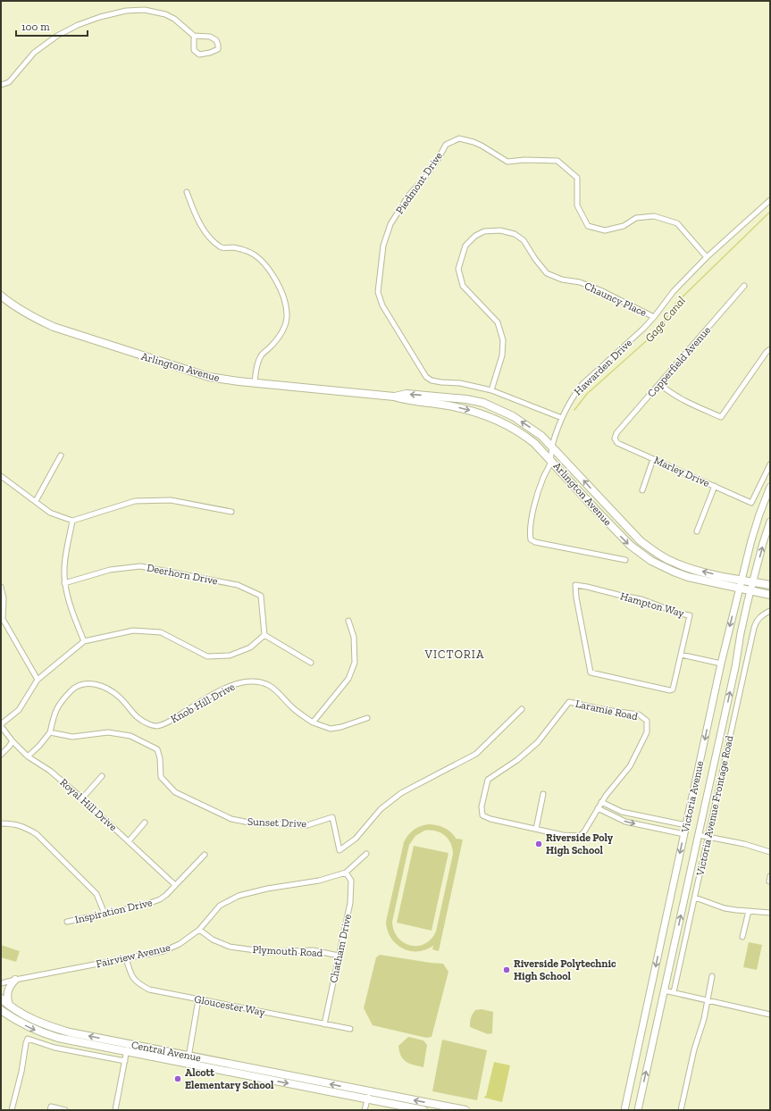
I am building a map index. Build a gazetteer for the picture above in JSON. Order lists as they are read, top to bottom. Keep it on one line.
{"streets":{"main road":["Arlington Avenue","Victoria Avenue","Central Avenue"],"street":["Piedmont Drive","Chauncy Place","Copperfield Avenue","Hawarden Drive","Marley Drive","Deerhorn Drive","Hampton Way","Knob Hill Drive","Laramie Road","Royal Hill Drive","Victoria Avenue Frontage Road","Sunset Drive","Inspiration Drive","Chatham Drive","Plymouth Road","Fairview Avenue","Gloucester Way"]},"crossings":[["Piedmont Drive","Chauncy Place"],["Piedmont Drive","Hawarden Drive"],["Chauncy Place","Hawarden Drive"],["Copperfield Avenue","Marley Drive"],["Arlington Avenue","Hawarden Drive"],["Arlington Avenue","Victoria Avenue"],["Knob Hill Drive","Sunset Drive"],["Royal Hill Drive","Inspiration Drive"],["Chatham Drive","Plymouth Road"],["Chatham Drive","Fairview Avenue"],["Chatham Drive","Gloucester Way"],["Plymouth Road","Fairview Avenue"],["Fairview Avenue","Gloucester Way"]],"districts":["VICTORIA"],"water":["Gage Canal"],"places":["Riverside Poly High School","Riverside Polytechnic High School","Alcott Elementary School"],"scale_bar":"100 m"}
